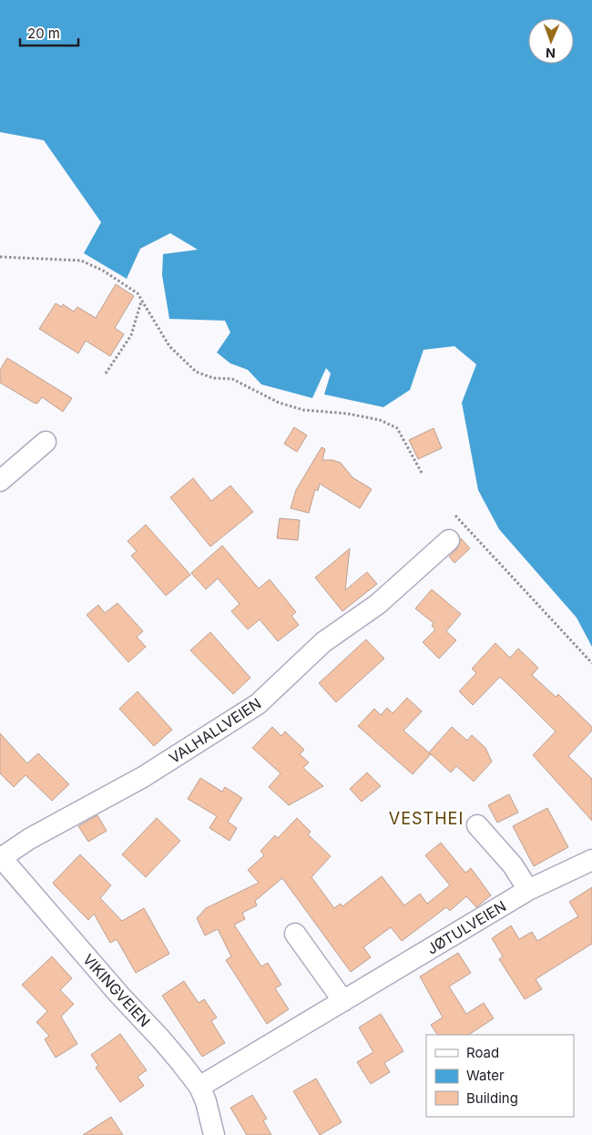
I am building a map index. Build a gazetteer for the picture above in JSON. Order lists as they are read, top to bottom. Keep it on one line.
{"streets":{"street":["VALHALLVEIEN","JØTULVEIEN","VIKINGVEIEN"]},"crossings":[["VALHALLVEIEN","VIKINGVEIEN"],["JØTULVEIEN","VIKINGVEIEN"]],"districts":["VESTHEI"],"legend":["Road","Water","Building"],"scale_bar":"20 m","north":"bottom"}
